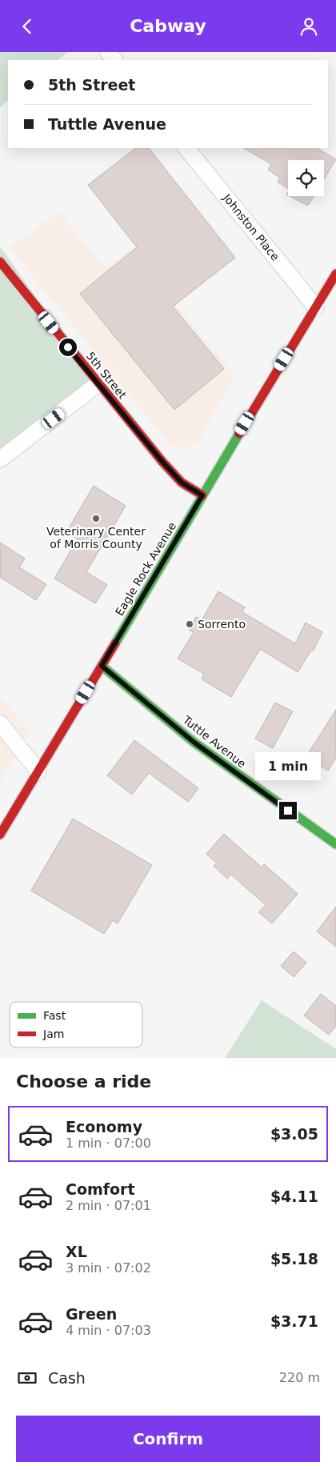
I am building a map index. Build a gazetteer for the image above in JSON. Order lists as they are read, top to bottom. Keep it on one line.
{"streets":{"main road":["5th Street","Eagle Rock Avenue","Tuttle Avenue"],"street":["Johnston Place"]},"crossings":[["Johnston Place","Eagle Rock Avenue"],["5th Street","Eagle Rock Avenue"],["Eagle Rock Avenue","Tuttle Avenue"]],"places":["Veterinary Center of Morris County","Sorrento"],"legend":["Fast","Jam"],"page":{"header":"Cabway","banner":["5th Street","Tuttle Avenue"],"bubble":"1 min","heading":"Choose a ride","list":[{"name":"Economy","note":"1 min · 07:00","value":"$3.05"},{"name":"Comfort","note":"2 min · 07:01","value":"$4.11"},{"name":"XL","note":"3 min · 07:02","value":"$5.18"},{"name":"Green","note":"4 min · 07:03","value":"$3.71"}],"pay":["Cash","220 m"],"buttons":"Confirm"}}
